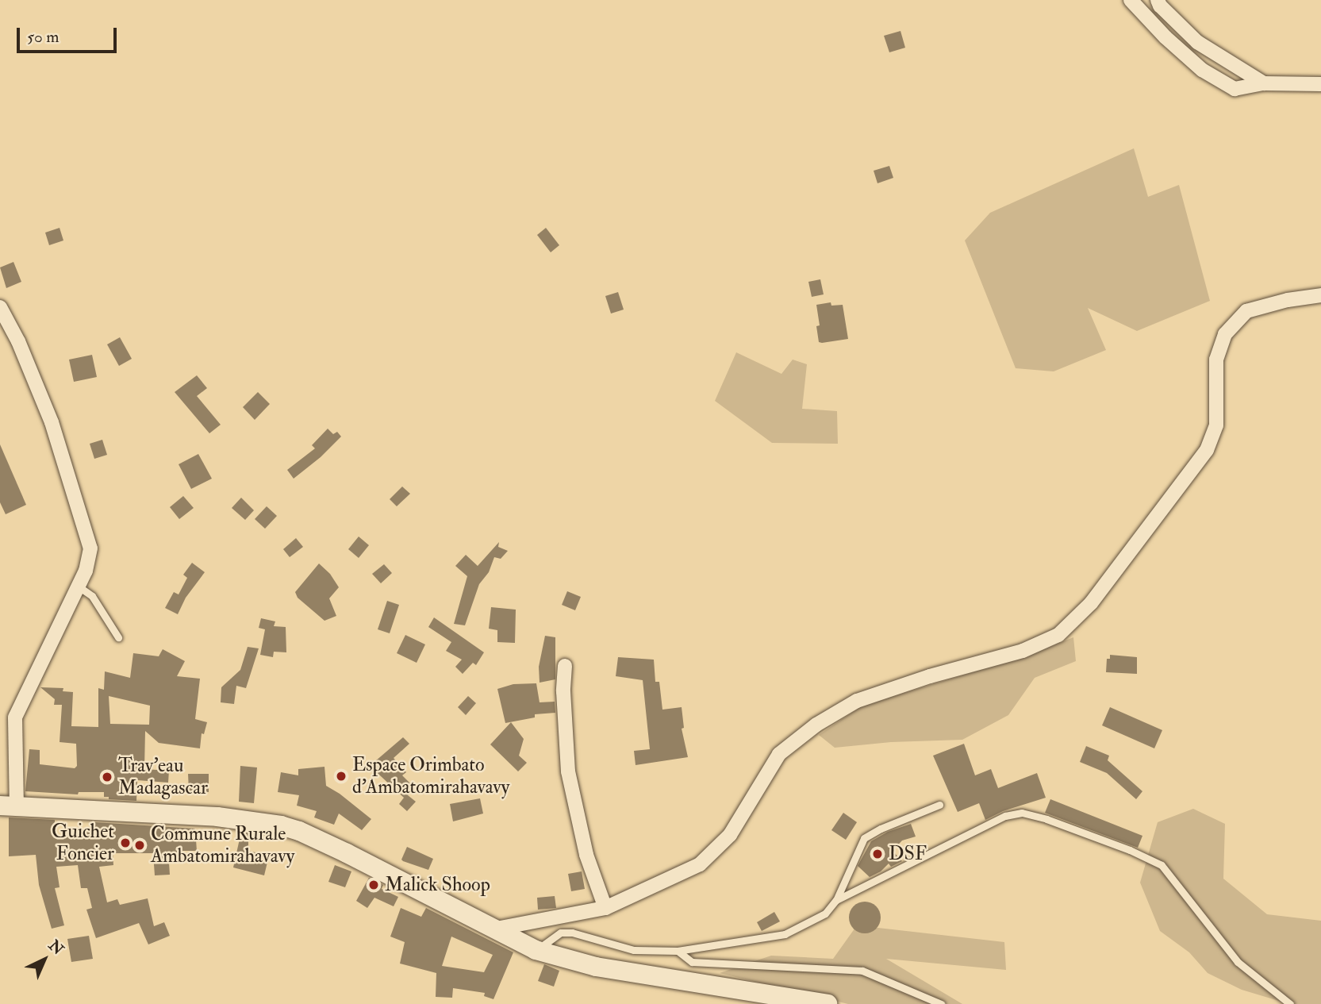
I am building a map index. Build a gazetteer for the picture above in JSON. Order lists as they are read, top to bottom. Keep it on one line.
{"places":["Espace Orimbato d'Ambatomirahavavy","Trav'eau Madagascar","Guichet Foncier","Commune Rurale Ambatomirahavavy","DSF","Malick Shoop"],"scale_bar":"50 m","north":"top right"}
